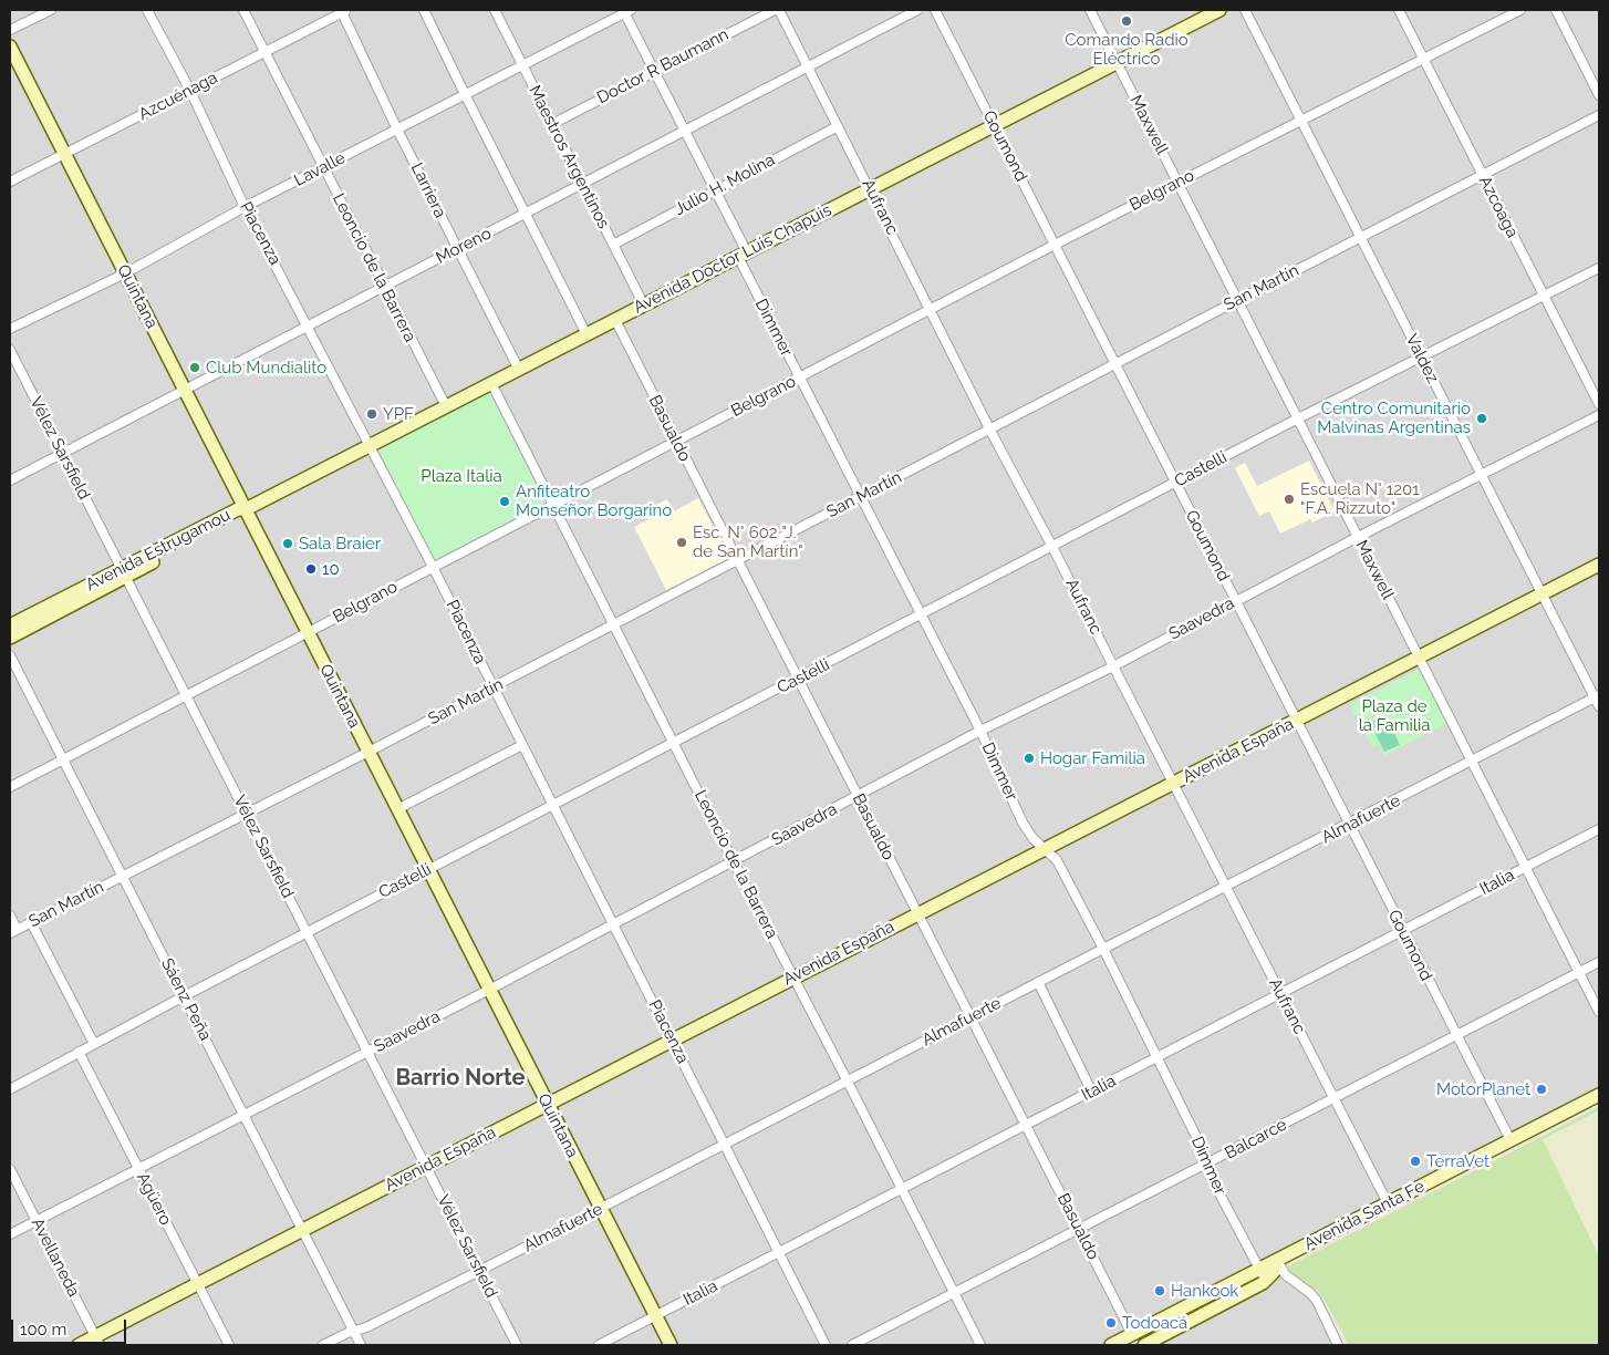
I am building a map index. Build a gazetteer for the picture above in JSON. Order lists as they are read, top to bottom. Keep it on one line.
{"streets":{"main road":["Avenida Doctor Luis Chapuis","Quintana","Avenida Estrugamou","Avenida España","Avenida Santa Fe"],"street":["Doctor R Baumann","Azcuénaga","Maxwell","Goumond","Maestros Argentinos","Lavalle","Julio H. Molina","Larriera","Belgrano","Aufranc","Azcoaga","Piacenza","Moreno","Leoncio de la Barrera","San Martín","Dimmer","Valdez","Basualdo","Vélez Sarsfield","Castelli","Saavedra","Almafuerte","Italia","Sáenz Peña","Balcarce","Agüero","Avellaneda"]},"crossings":[["Doctor R Baumann","Maestros Argentinos"],["Doctor R Baumann","Dimmer"],["Azcuénaga","Larriera"],["Azcuénaga","Piacenza"],["Azcuénaga","Leoncio de la Barrera"],["Azcuénaga","Quintana"],["Maxwell","Belgrano"],["Maxwell","Avenida Doctor Luis Chapuis"],["Maxwell","San Martín"],["Maxwell","Castelli"],["Maxwell","Saavedra"],["Maxwell","Avenida España"],["Maxwell","Almafuerte"],["Maxwell","Italia"],["Maxwell","Balcarce"],["Goumond","Belgrano"],["Goumond","Avenida Doctor Luis Chapuis"],["Goumond","San Martín"],["Goumond","Castelli"],["Goumond","Saavedra"],["Goumond","Avenida España"],["Goumond","Almafuerte"],["Goumond","Italia"],["Goumond","Balcarce"],["Goumond","Avenida Santa Fe"],["Maestros Argentinos","Lavalle"],["Maestros Argentinos","Julio H. Molina"],["Maestros Argentinos","Moreno"],["Maestros Argentinos","Avenida Doctor Luis Chapuis"],["Lavalle","Larriera"],["Lavalle","Piacenza"],["Lavalle","Leoncio de la Barrera"],["Lavalle","Quintana"],["Lavalle","Dimmer"],["Julio H. Molina","Aufranc"],["Julio H. Molina","Dimmer"],["Larriera","Moreno"],["Larriera","Avenida Doctor Luis Chapuis"],["Belgrano","Aufranc"],["Belgrano","Azcoaga"],["Belgrano","Piacenza"],["Belgrano","Leoncio de la Barrera"],["Belgrano","Quintana"],["Belgrano","Dimmer"],["Belgrano","Valdez"],["Belgrano","Basualdo"],["Belgrano","Vélez Sarsfield"],["Belgrano","Sáenz Peña"],["Aufranc","Moreno"],["Aufranc","Avenida Doctor Luis Chapuis"],["Aufranc","San Martín"],["Aufranc","Castelli"],["Aufranc","Saavedra"],["Aufranc","Avenida España"],["Aufranc","Almafuerte"],["Aufranc","Italia"],["Aufranc","Balcarce"],["Aufranc","Avenida Santa Fe"],["Azcoaga","San Martín"],["Azcoaga","Castelli"],["Piacenza","Moreno"],["Piacenza","Avenida Doctor Luis Chapuis"],["Piacenza","San Martín"],["Piacenza","Castelli"],["Piacenza","Saavedra"],["Piacenza","Avenida España"],["Piacenza","Almafuerte"],["Piacenza","Italia"],["Moreno","Leoncio de la Barrera"],["Moreno","Quintana"],["Moreno","Dimmer"],["Moreno","Vélez Sarsfield"],["Avenida Doctor Luis Chapuis","Leoncio de la Barrera"],["Avenida Doctor Luis Chapuis","Quintana"],["Avenida Doctor Luis Chapuis","Dimmer"],["Avenida Doctor Luis Chapuis","Basualdo"],["Avenida Doctor Luis Chapuis","Avenida Estrugamou"],["Leoncio de la Barrera","San Martín"],["Leoncio de la Barrera","Castelli"],["Leoncio de la Barrera","Saavedra"],["Leoncio de la Barrera","Avenida España"],["Leoncio de la Barrera","Almafuerte"],["Leoncio de la Barrera","Italia"],["Leoncio de la Barrera","Balcarce"],["San Martín","Quintana"],["San Martín","Dimmer"],["San Martín","Valdez"],["San Martín","Basualdo"],["San Martín","Vélez Sarsfield"],["San Martín","Sáenz Peña"],["Quintana","Castelli"],["Quintana","Avenida Estrugamou"],["Quintana","Saavedra"],["Quintana","Avenida España"],["Quintana","Almafuerte"],["Quintana","Italia"],["Dimmer","Castelli"],["Dimmer","Saavedra"],["Dimmer","Avenida España"],["Dimmer","Almafuerte"],["Dimmer","Italia"],["Dimmer","Balcarce"],["Dimmer","Avenida Santa Fe"],["Valdez","Castelli"],["Valdez","Saavedra"],["Valdez","Avenida España"],["Valdez","Almafuerte"],["Basualdo","Castelli"],["Basualdo","Saavedra"],["Basualdo","Avenida España"],["Basualdo","Almafuerte"],["Basualdo","Italia"],["Basualdo","Balcarce"],["Basualdo","Avenida Santa Fe"],["Vélez Sarsfield","Castelli"],["Vélez Sarsfield","Avenida Estrugamou"],["Vélez Sarsfield","Saavedra"],["Vélez Sarsfield","Avenida España"],["Vélez Sarsfield","Almafuerte"],["Castelli","Sáenz Peña"],["Castelli","Agüero"],["Saavedra","Sáenz Peña"],["Saavedra","Agüero"],["Saavedra","Avellaneda"],["Avenida España","Sáenz Peña"],["Avenida España","Agüero"],["Avenida España","Avellaneda"],["Almafuerte","Sáenz Peña"]],"districts":["Barrio Norte"],"parks":["Plaza Italia","Plaza de la Familia"],"places":["Comando Radio Eléctrico","Club Mundialito","YPF","Centro Comunitario Malvinas Argentinas","Escuela N° 1201 \"F.A. Rizzuto\"","Anfiteatro Monseñor Borgarino","Esc. N° 602 \"J. de San Martín\"","Sala Braier","10","Hogar Familia","MotorPlanet","TerraVet","Hankook","Todoacá"],"scale_bar":"100 m"}
